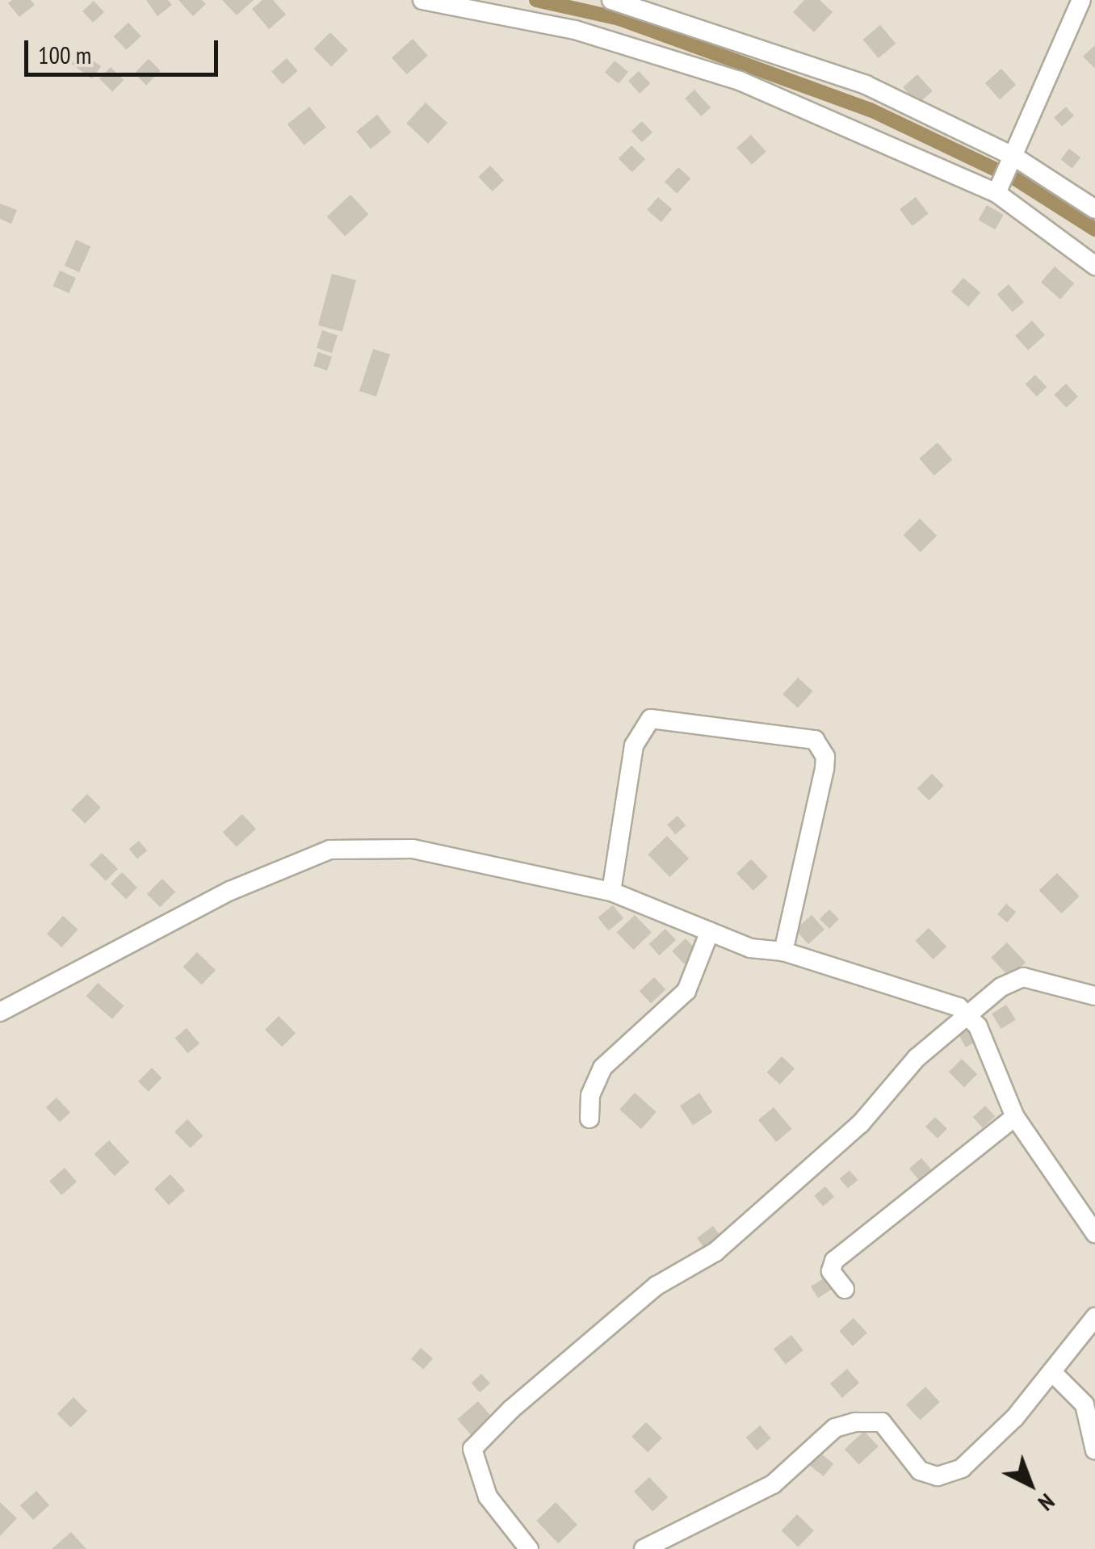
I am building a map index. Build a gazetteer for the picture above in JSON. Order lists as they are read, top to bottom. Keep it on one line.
{"scale_bar":"100 m","north":"bottom right"}
